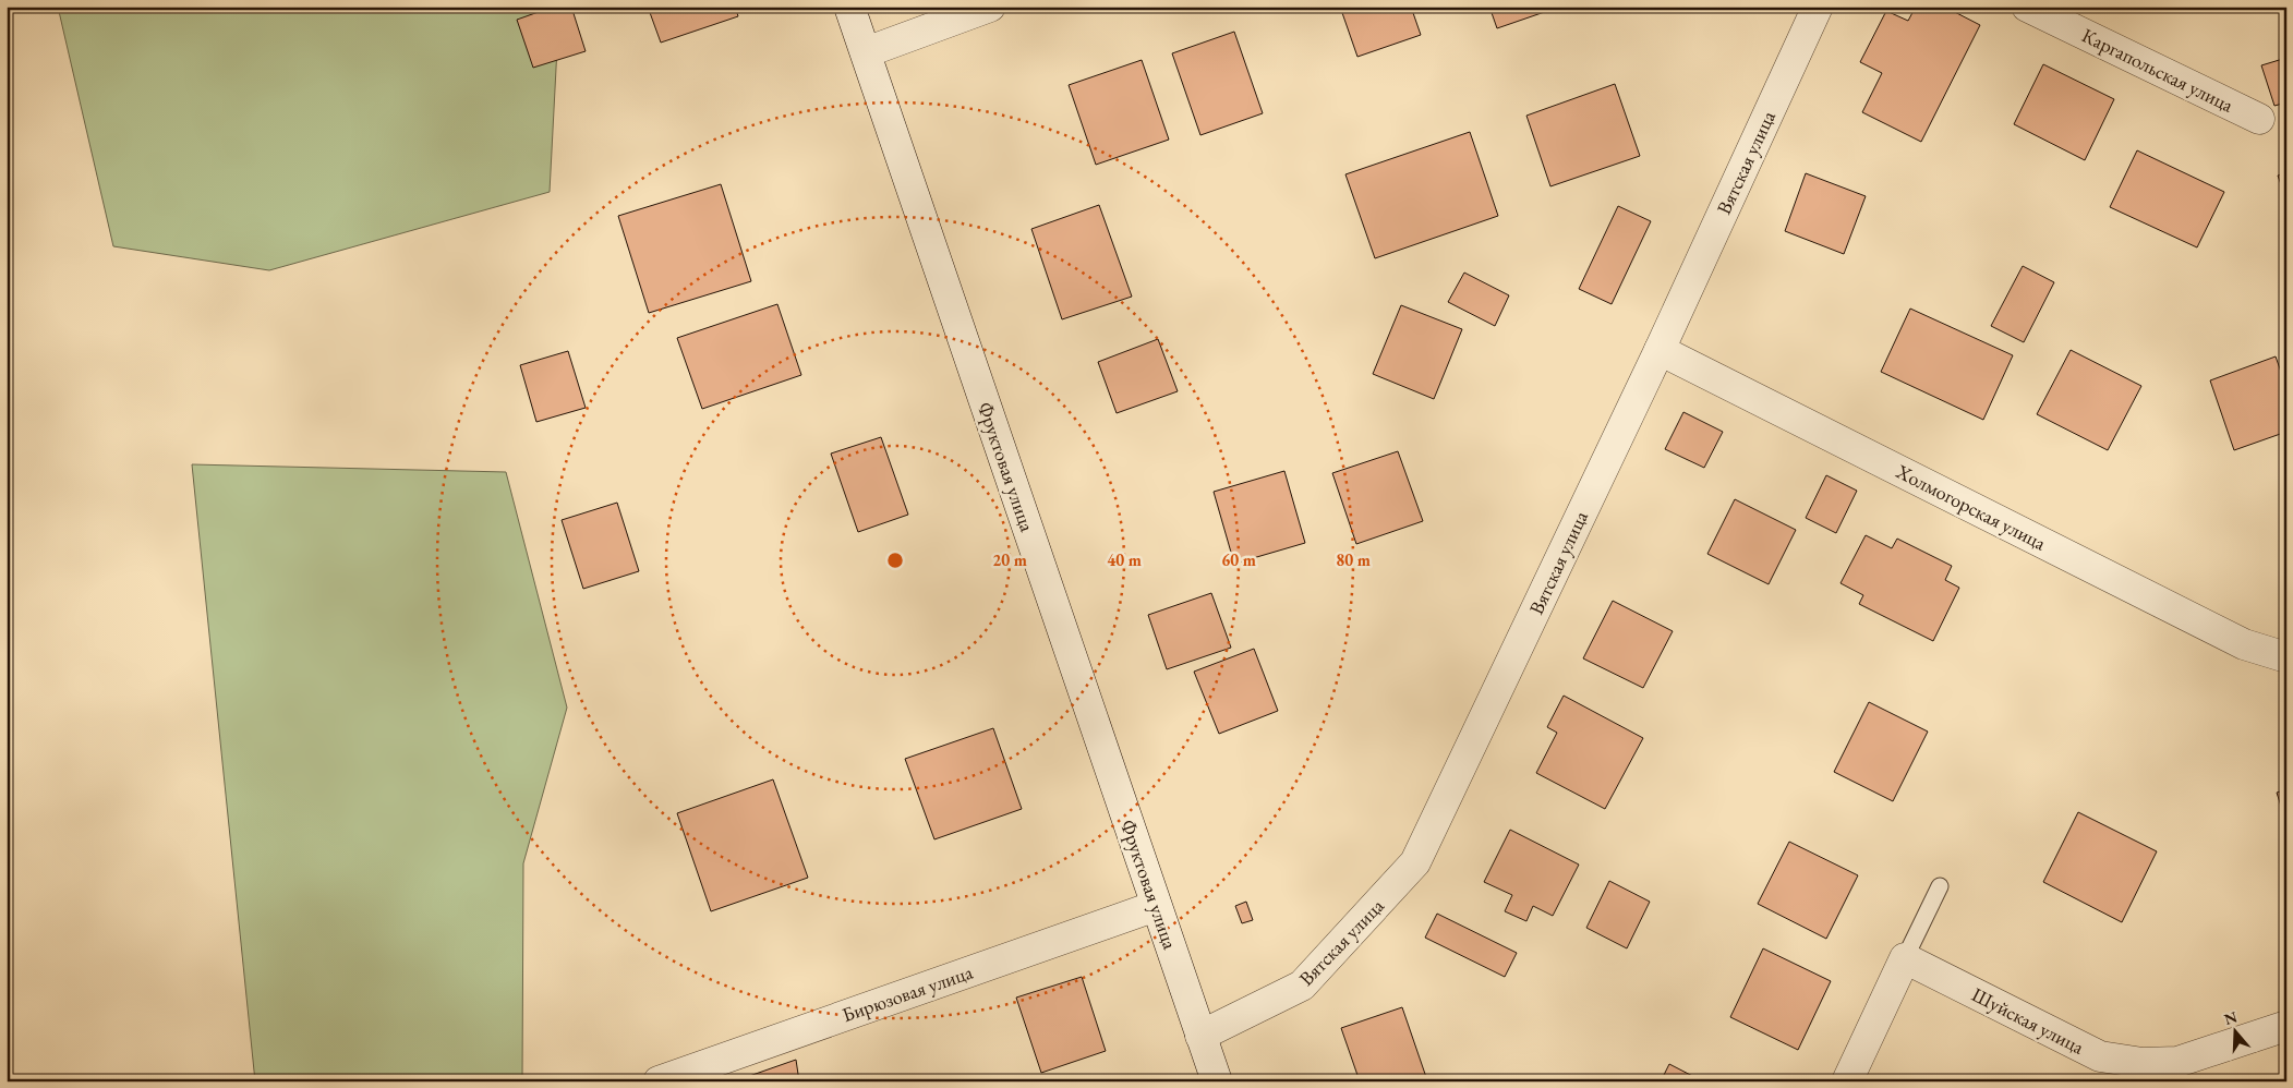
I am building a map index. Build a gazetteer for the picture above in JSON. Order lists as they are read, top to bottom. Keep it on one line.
{"streets":{"street":["Каргапольская улица","Вятская улица","Фруктовая улица","Холмогорская улица","Бирюзовая улица","Шуйская улица"]},"crossings":[["Вятская улица","Фруктовая улица"],["Вятская улица","Холмогорская улица"],["Фруктовая улица","Бирюзовая улица"]],"north":"top","rings":["20 m","40 m","60 m","80 m"]}
